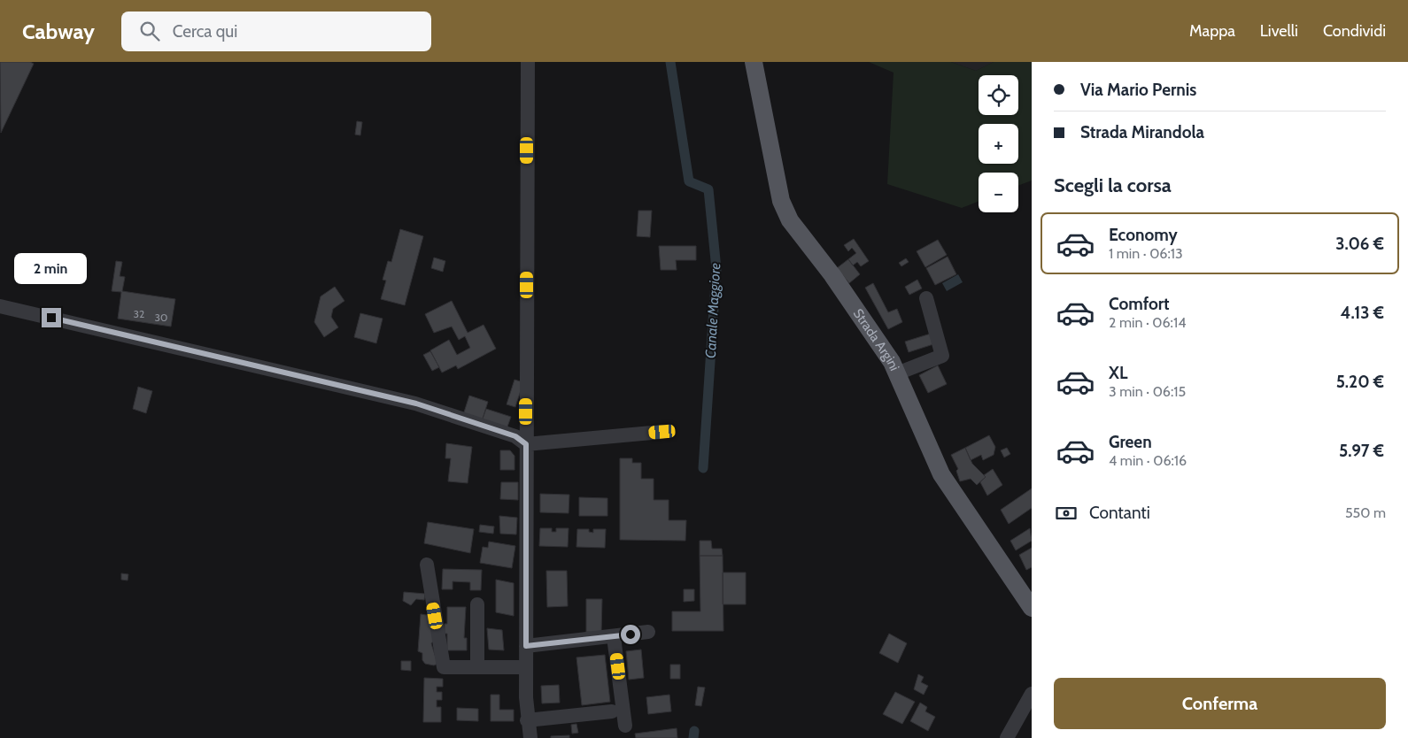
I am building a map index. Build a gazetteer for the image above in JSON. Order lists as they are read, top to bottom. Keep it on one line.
{"streets":{"main road":["Strada Argini"]},"water":["Canale Maggiore"],"house_numbers":["32","30"],"page":{"header":"Cabway","search":"Cerca qui","nav":["Mappa","Livelli","Condividi"],"banner":["Via Mario Pernis","Strada Mirandola"],"map_buttons":["+","−"],"heading":"Scegli la corsa","list":[{"name":"Economy","note":"1 min · 06:13","value":"3.06 €"},{"name":"Comfort","note":"2 min · 06:14","value":"4.13 €"},{"name":"XL","note":"3 min · 06:15","value":"5.20 €"},{"name":"Green","note":"4 min · 06:16","value":"5.97 €"}],"bubble":"2 min","pay":["Contanti","550 m"],"buttons":"Conferma"}}
